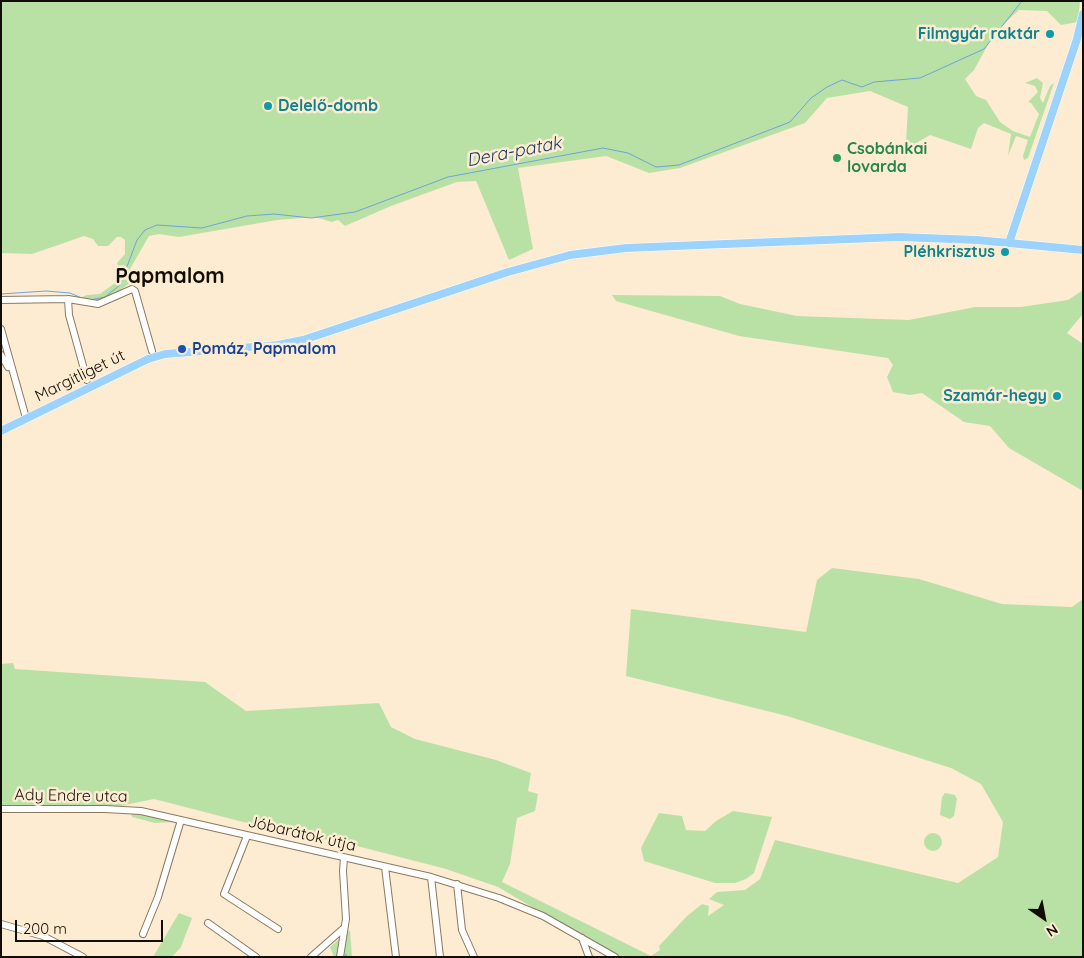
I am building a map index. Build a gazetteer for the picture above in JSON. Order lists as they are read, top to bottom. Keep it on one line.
{"streets":{"main road":["Margitliget út"],"street":["Ady Endre utca","Jóbarátok útja"]},"crossings":[["Ady Endre utca","Jóbarátok útja"]],"districts":["Papmalom"],"water":["Dera-patak"],"places":["Filmgyár raktár","Delelő-domb","Csobánkai lovarda","Pléhkrisztus","Pomáz, Papmalom","Szamár-hegy"],"scale_bar":"200 m","north":"bottom right"}
